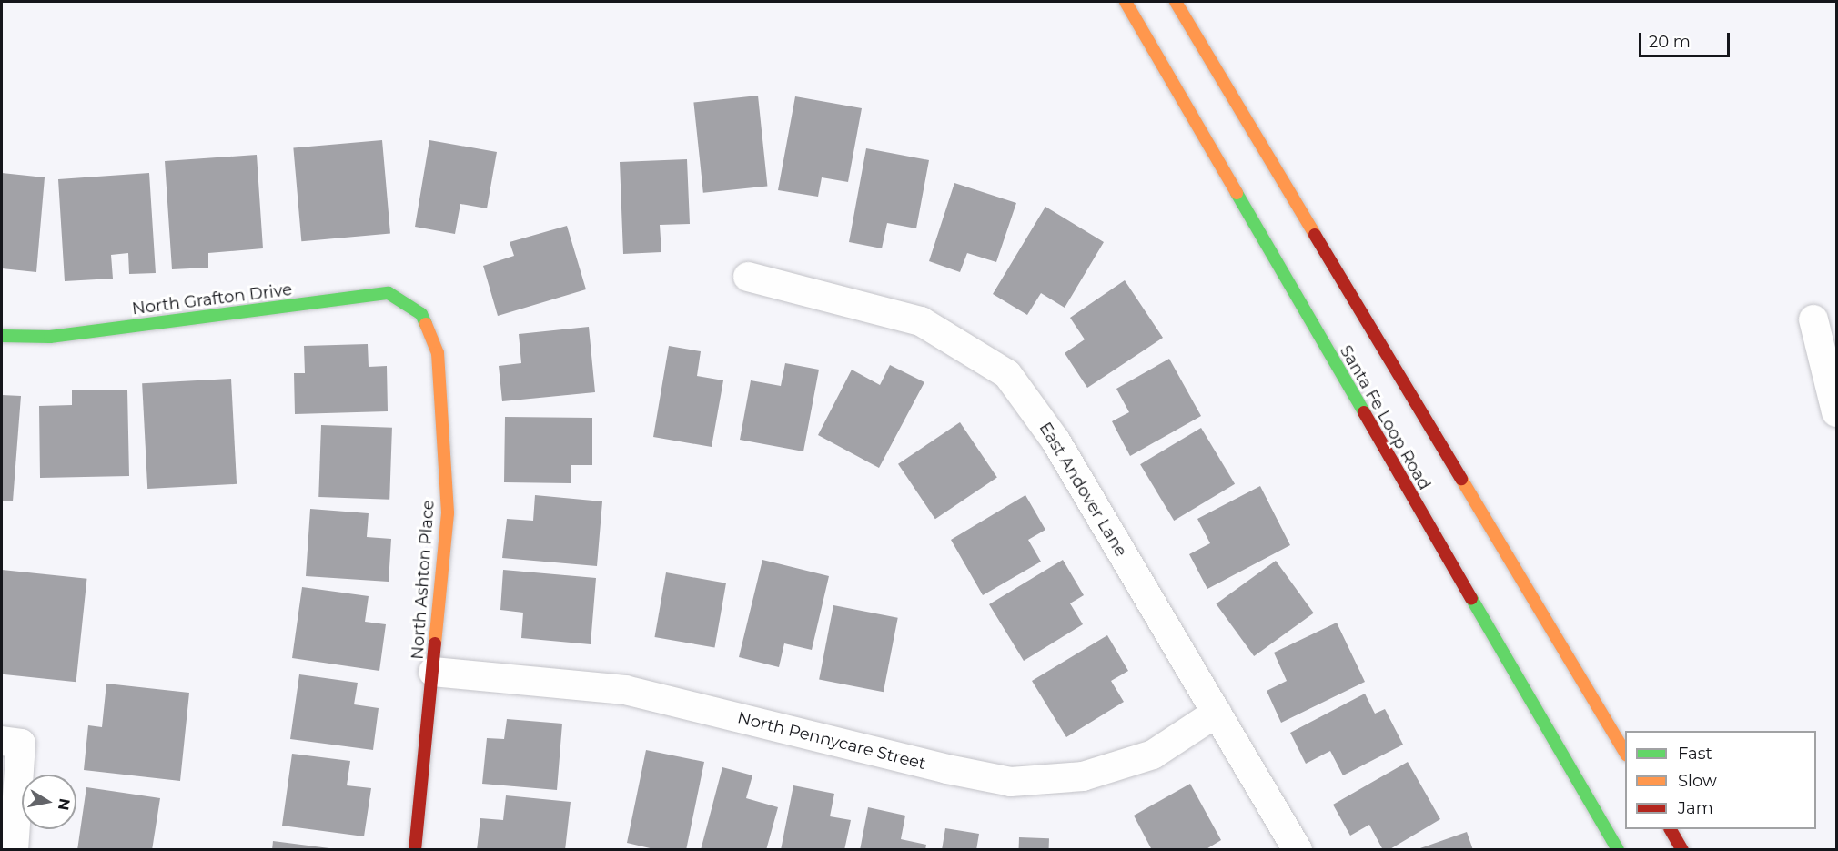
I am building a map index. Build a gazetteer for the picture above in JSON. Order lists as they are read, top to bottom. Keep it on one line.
{"streets":{"main road":["North Grafton Drive","Santa Fe Loop Road","North Ashton Place"],"street":["East Andover Lane","North Pennycare Street"]},"crossings":[["North Grafton Drive","North Ashton Place"],["East Andover Lane","North Pennycare Street"],["North Ashton Place","North Pennycare Street"]],"legend":["Fast","Slow","Jam"],"scale_bar":"20 m","north":"right"}
